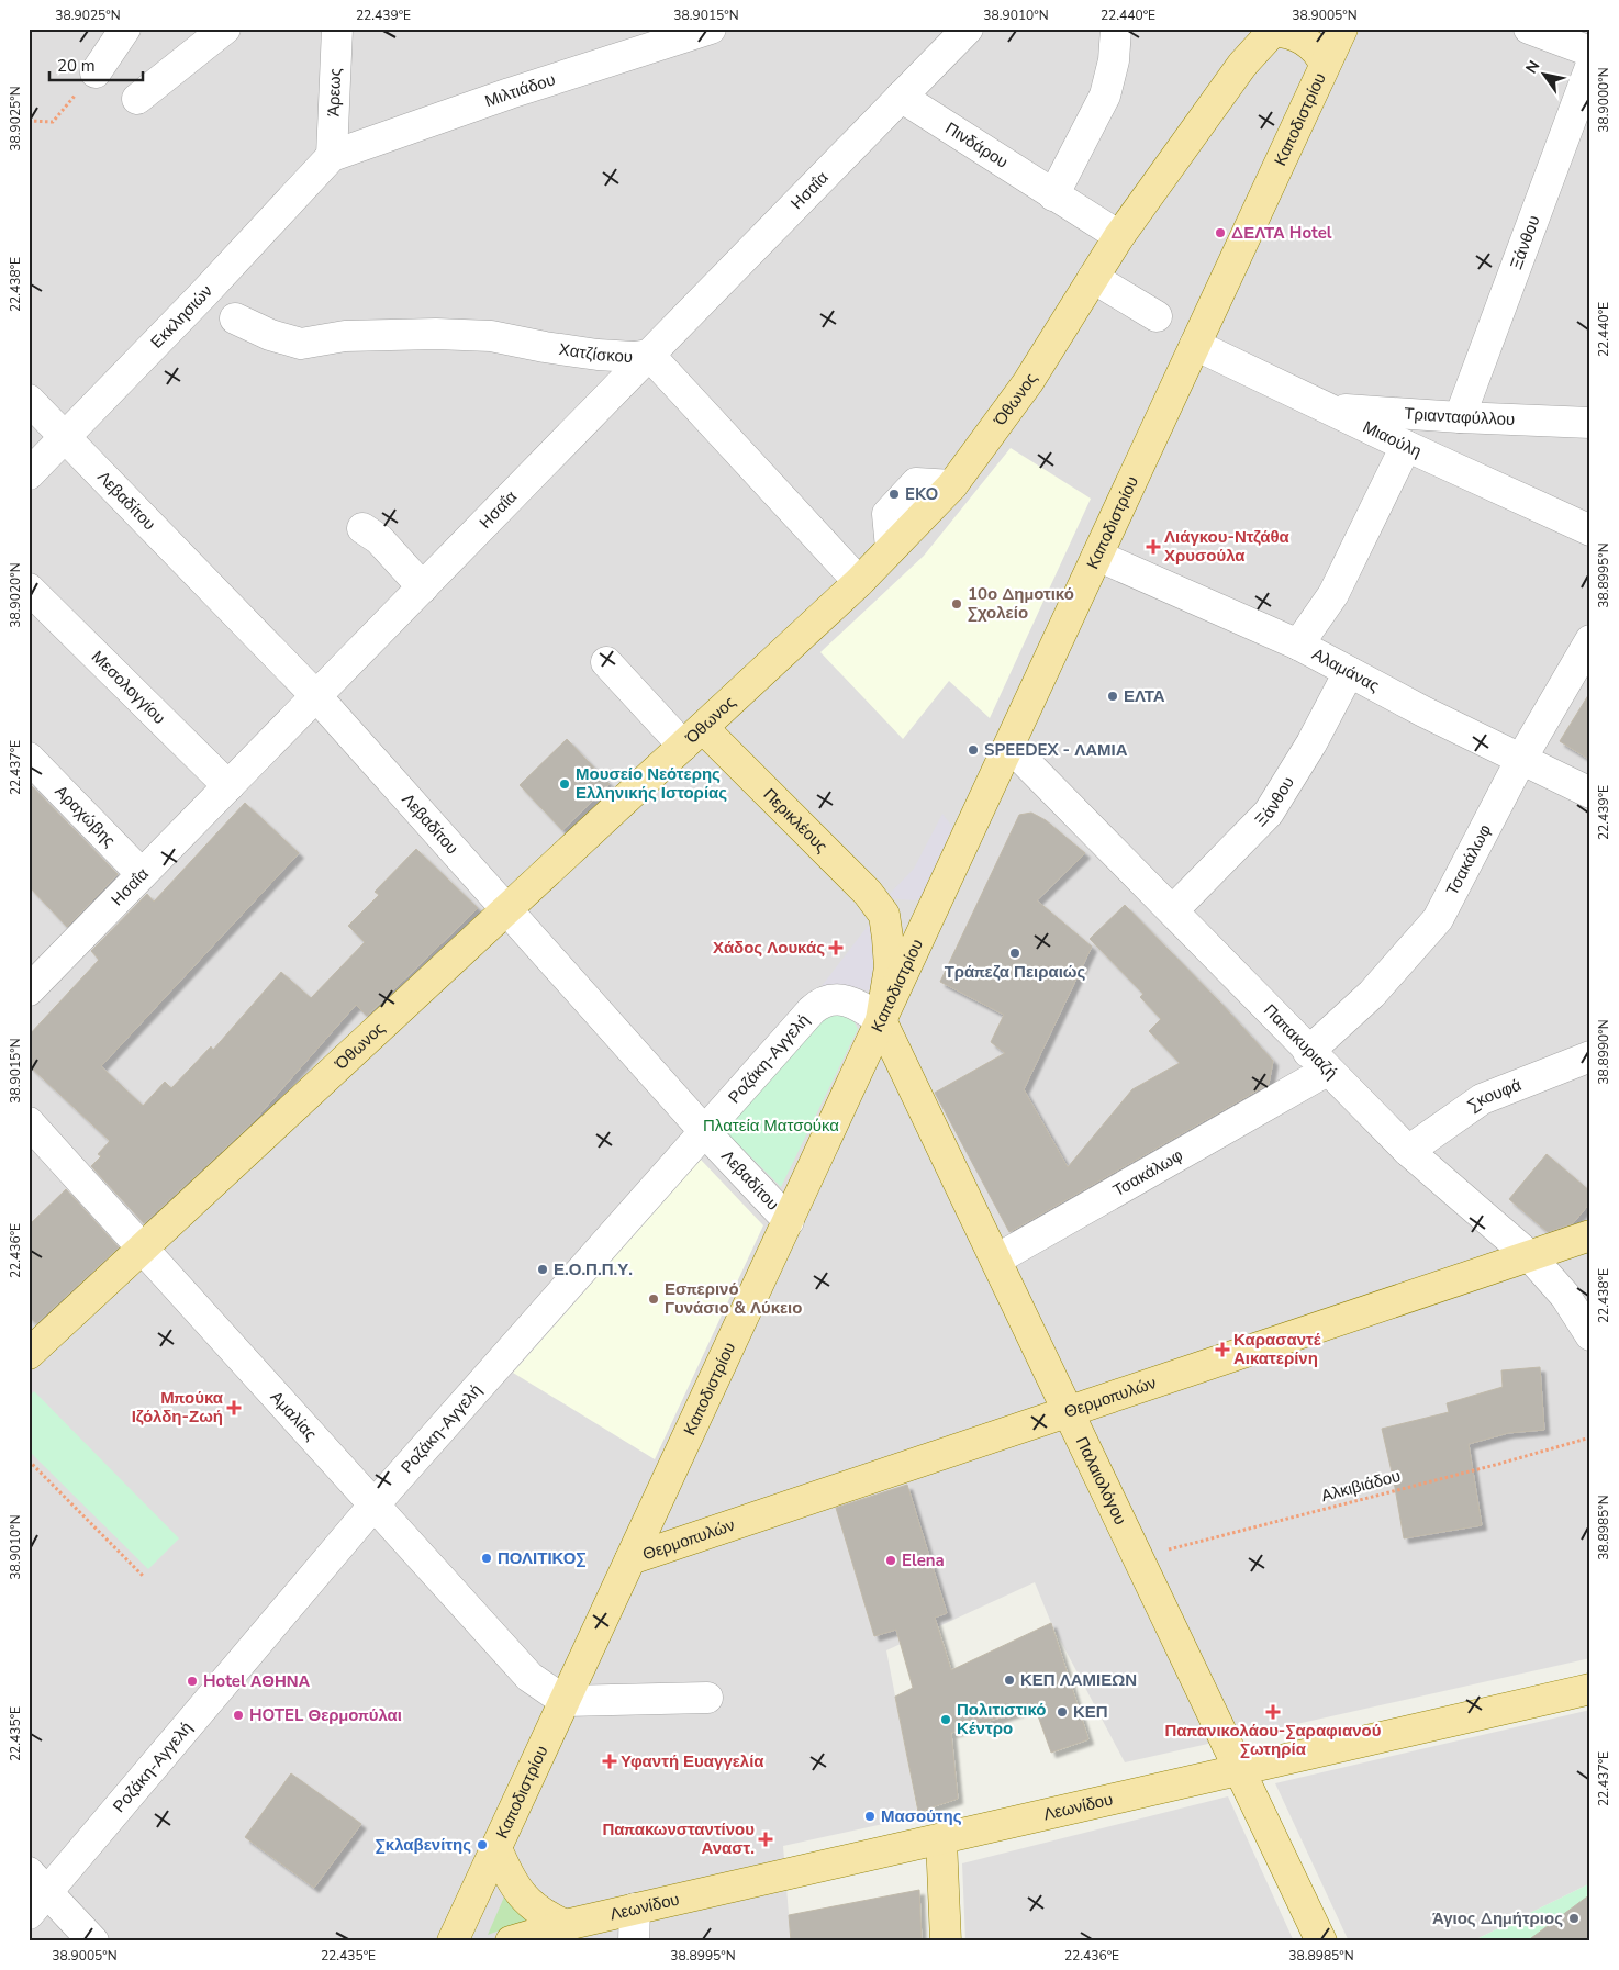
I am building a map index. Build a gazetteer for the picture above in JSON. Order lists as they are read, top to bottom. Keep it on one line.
{"streets":{"main road":["Καποδιστρίου","Όθωνος","Περικλέους","Θερμοπυλών","Παλαιολόγου","Λεωνίδου"],"street":["Μιλτιάδου","Άρεως","Πινδάρου","Ησαΐα","Ξάνθου","Εκκλησιών","Χατζίσκου","Τριανταφύλλου","Μιαούλη","Λεβαδίτου","Αλαμάνας","Μεσολογγίου","Αραχώβης","Τσακάλωφ","Παπακυριαζή","Ροζάκη-Αγγελή","Σκουφά","Αμαλίας"],"path":["Αλκιβιάδου"]},"crossings":[["Μιλτιάδου","Άρεως"],["Μιλτιάδου","Εκκλησιών"],["Άρεως","Εκκλησιών"],["Καποδιστρίου","Μιαούλη"],["Καποδιστρίου","Λεβαδίτου"],["Καποδιστρίου","Αλαμάνας"],["Καποδιστρίου","Παπακυριαζή"],["Καποδιστρίου","Ροζάκη-Αγγελή"],["Καποδιστρίου","Θερμοπυλών"],["Καποδιστρίου","Αμαλίας"],["Καποδιστρίου","Παλαιολόγου"],["Πινδάρου","Ησαΐα"],["Πινδάρου","Όθωνος"],["Ησαΐα","Χατζίσκου"],["Ησαΐα","Λεβαδίτου"],["Ησαΐα","Μεσολογγίου"],["Ησαΐα","Αραχώβης"],["Ξάνθου","Τριανταφύλλου"],["Ξάνθου","Αλαμάνας"],["Ξάνθου","Παπακυριαζή"],["Εκκλησιών","Λεβαδίτου"],["Χατζίσκου","Όθωνος"],["Όθωνος","Λεβαδίτου"],["Όθωνος","Περικλέους"],["Όθωνος","Αμαλίας"],["Τριανταφύλλου","Μιαούλη"],["Λεβαδίτου","Ροζάκη-Αγγελή"],["Αλαμάνας","Τσακάλωφ"],["Τσακάλωφ","Παπακυριαζή"],["Τσακάλωφ","Παλαιολόγου"],["Παπακυριαζή","Σκουφά"],["Παπακυριαζή","Θερμοπυλών"],["Ροζάκη-Αγγελή","Αμαλίας"],["Ροζάκη-Αγγελή","Παλαιολόγου"],["Θερμοπυλών","Παλαιολόγου"],["Παλαιολόγου","Αλκιβιάδου"],["Παλαιολόγου","Λεωνίδου"]],"parks":["Πλατεία Ματσούκα"],"places":{"other":["ΔΕΛΤΑ Hotel","EKO","10ο Δημοτικό Σχολείο","ΕΛΤΑ","SPEEDEX - ΛΑΜΙΑ","Μουσείο Νεότερης Ελληνικής Ιστορίας","Τράπεζα Πειραιώς","Ε.Ο.Π.Π.Υ.","Εσπερινό Γυνάσιο & Λύκειο","ΠΟΛΙΤΙΚΟΣ","Elena","ΚΕΠ ΛΑΜΙΕΩΝ","Hotel ΑΘΗΝΑ","ΚΕΠ","HOTEL Θερμοπύλαι","Πολιτιστικό Κέντρο","Μασούτης","Σκλαβενίτης","Άγιος Δημήτριος"],"health":["Λιάγκου-Ντζάθα Χρυσούλα","Χάδος Λουκάς","Καρασαντέ Αικατερίνη","Μπούκα Ιζόλδη-Ζωή","Παπανικολάου-Σαραφιανού Σωτηρία","Υφαντή Ευαγγελία","Παπακωνσταντίνου Αναστ."]},"scale_bar":"20 m","north":"top left","coordinates":["38.9025°N","22.439°E","38.9015°N","38.9010°N","22.440°E","38.9005°N","38.9000°N","22.438°E","38.8995°N","38.9020°N","22.437°E","38.8990°N","22.436°E","38.8985°N","22.435°E"]}
